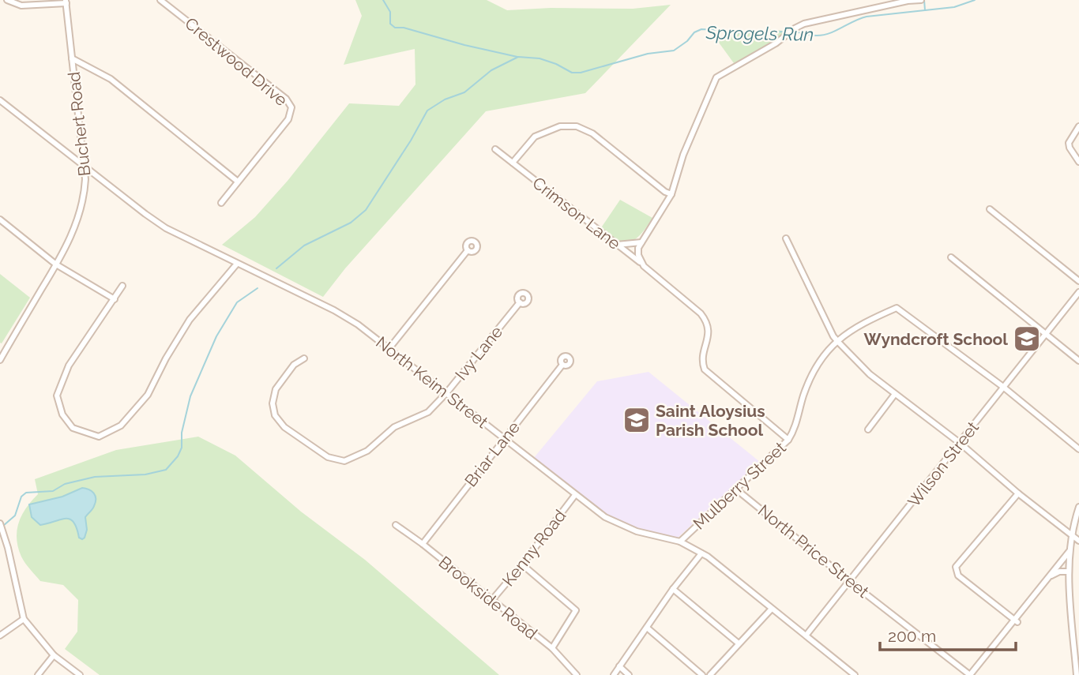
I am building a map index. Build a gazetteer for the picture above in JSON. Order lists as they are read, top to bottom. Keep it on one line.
{"streets":{"street":["Crestwood Drive","Buchert Road","Crimson Lane","Ivy Lane","North Keim Street","Briar Lane","Wilson Street","Mulberry Street","Kenny Road","North Price Street","Brookside Road"]},"crossings":[["Buchert Road","North Keim Street"],["Crimson Lane","Mulberry Street"],["Ivy Lane","North Keim Street"],["North Keim Street","Briar Lane"],["North Keim Street","Wilson Street"],["North Keim Street","Mulberry Street"],["North Keim Street","Kenny Road"],["Briar Lane","Brookside Road"],["Wilson Street","Mulberry Street"],["Wilson Street","North Price Street"],["Mulberry Street","North Price Street"],["Kenny Road","Brookside Road"]],"water":["Sprogels Run"],"places":{"school or university":["Wyndcroft School","Saint Aloysius Parish School"]},"scale_bar":"200 m"}
